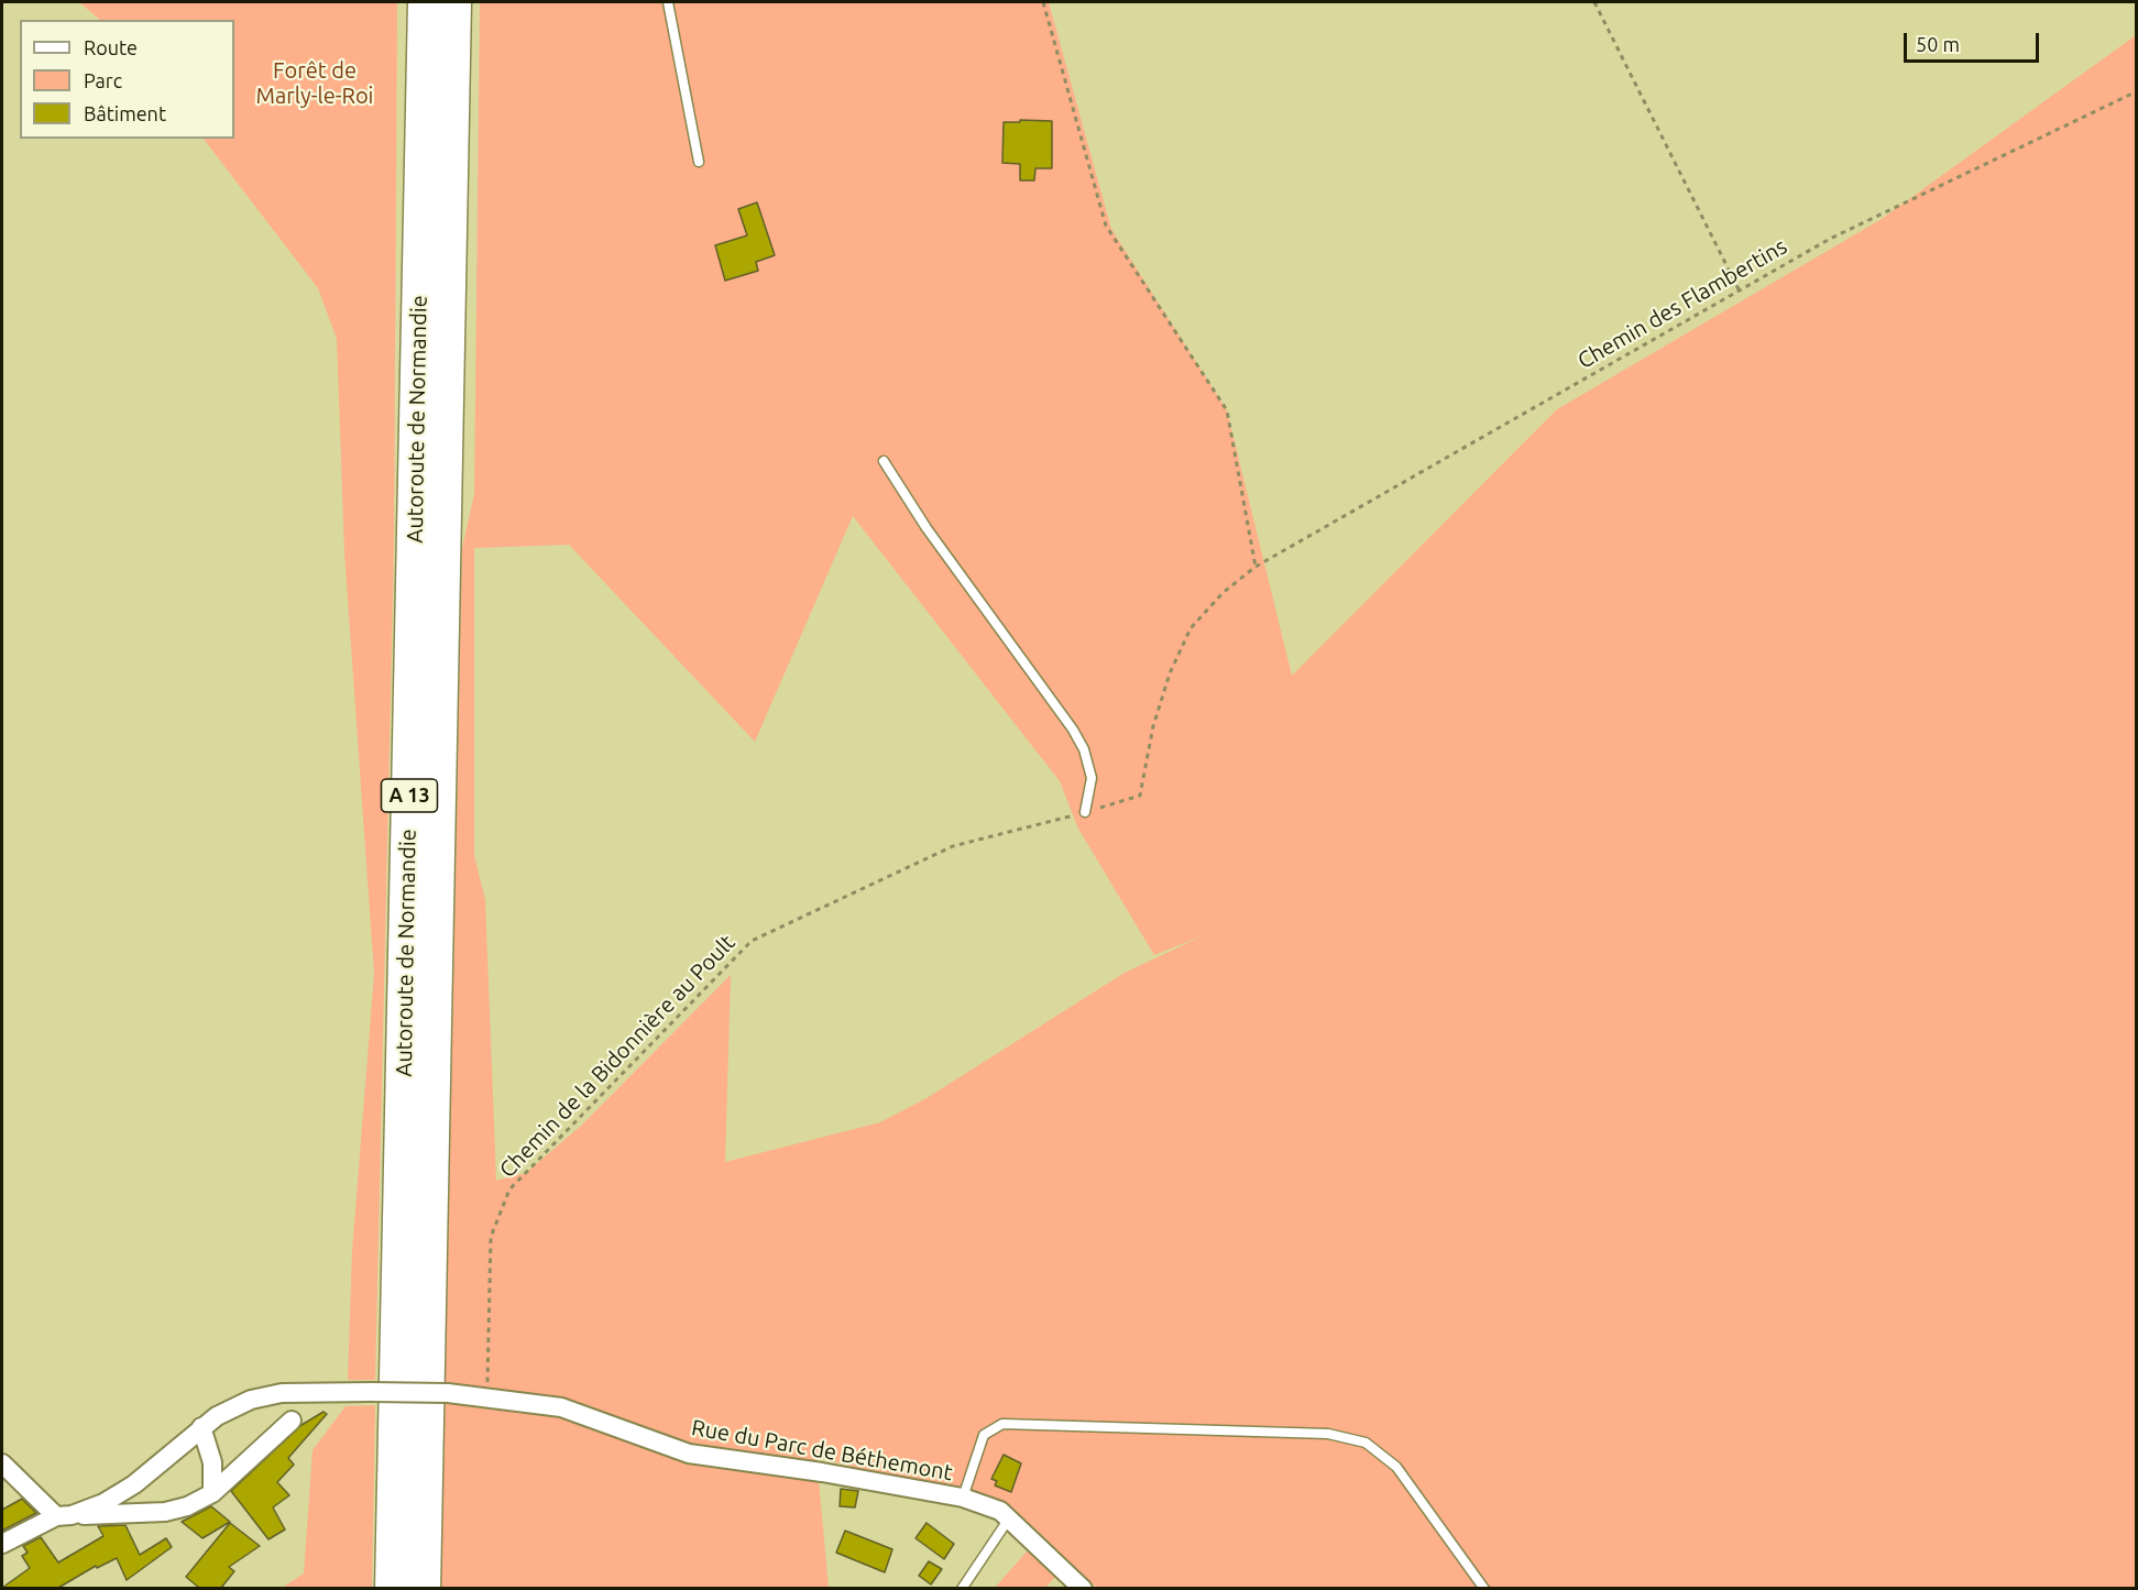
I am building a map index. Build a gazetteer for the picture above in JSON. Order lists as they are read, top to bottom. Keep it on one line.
{"streets":{"highway":["Autoroute de Normandie","A 13"],"street":["Rue du Parc de Béthemont"],"path":["Chemin des Flambertins","Chemin de la Bidonnière au Poult"]},"crossings":[["Chemin des Flambertins","Chemin de la Bidonnière au Poult"],["Chemin de la Bidonnière au Poult","Rue du Parc de Béthemont"]],"parks":["Forêt de Marly-le-Roi"],"legend":["Route","Parc","Bâtiment"],"scale_bar":"50 m"}
